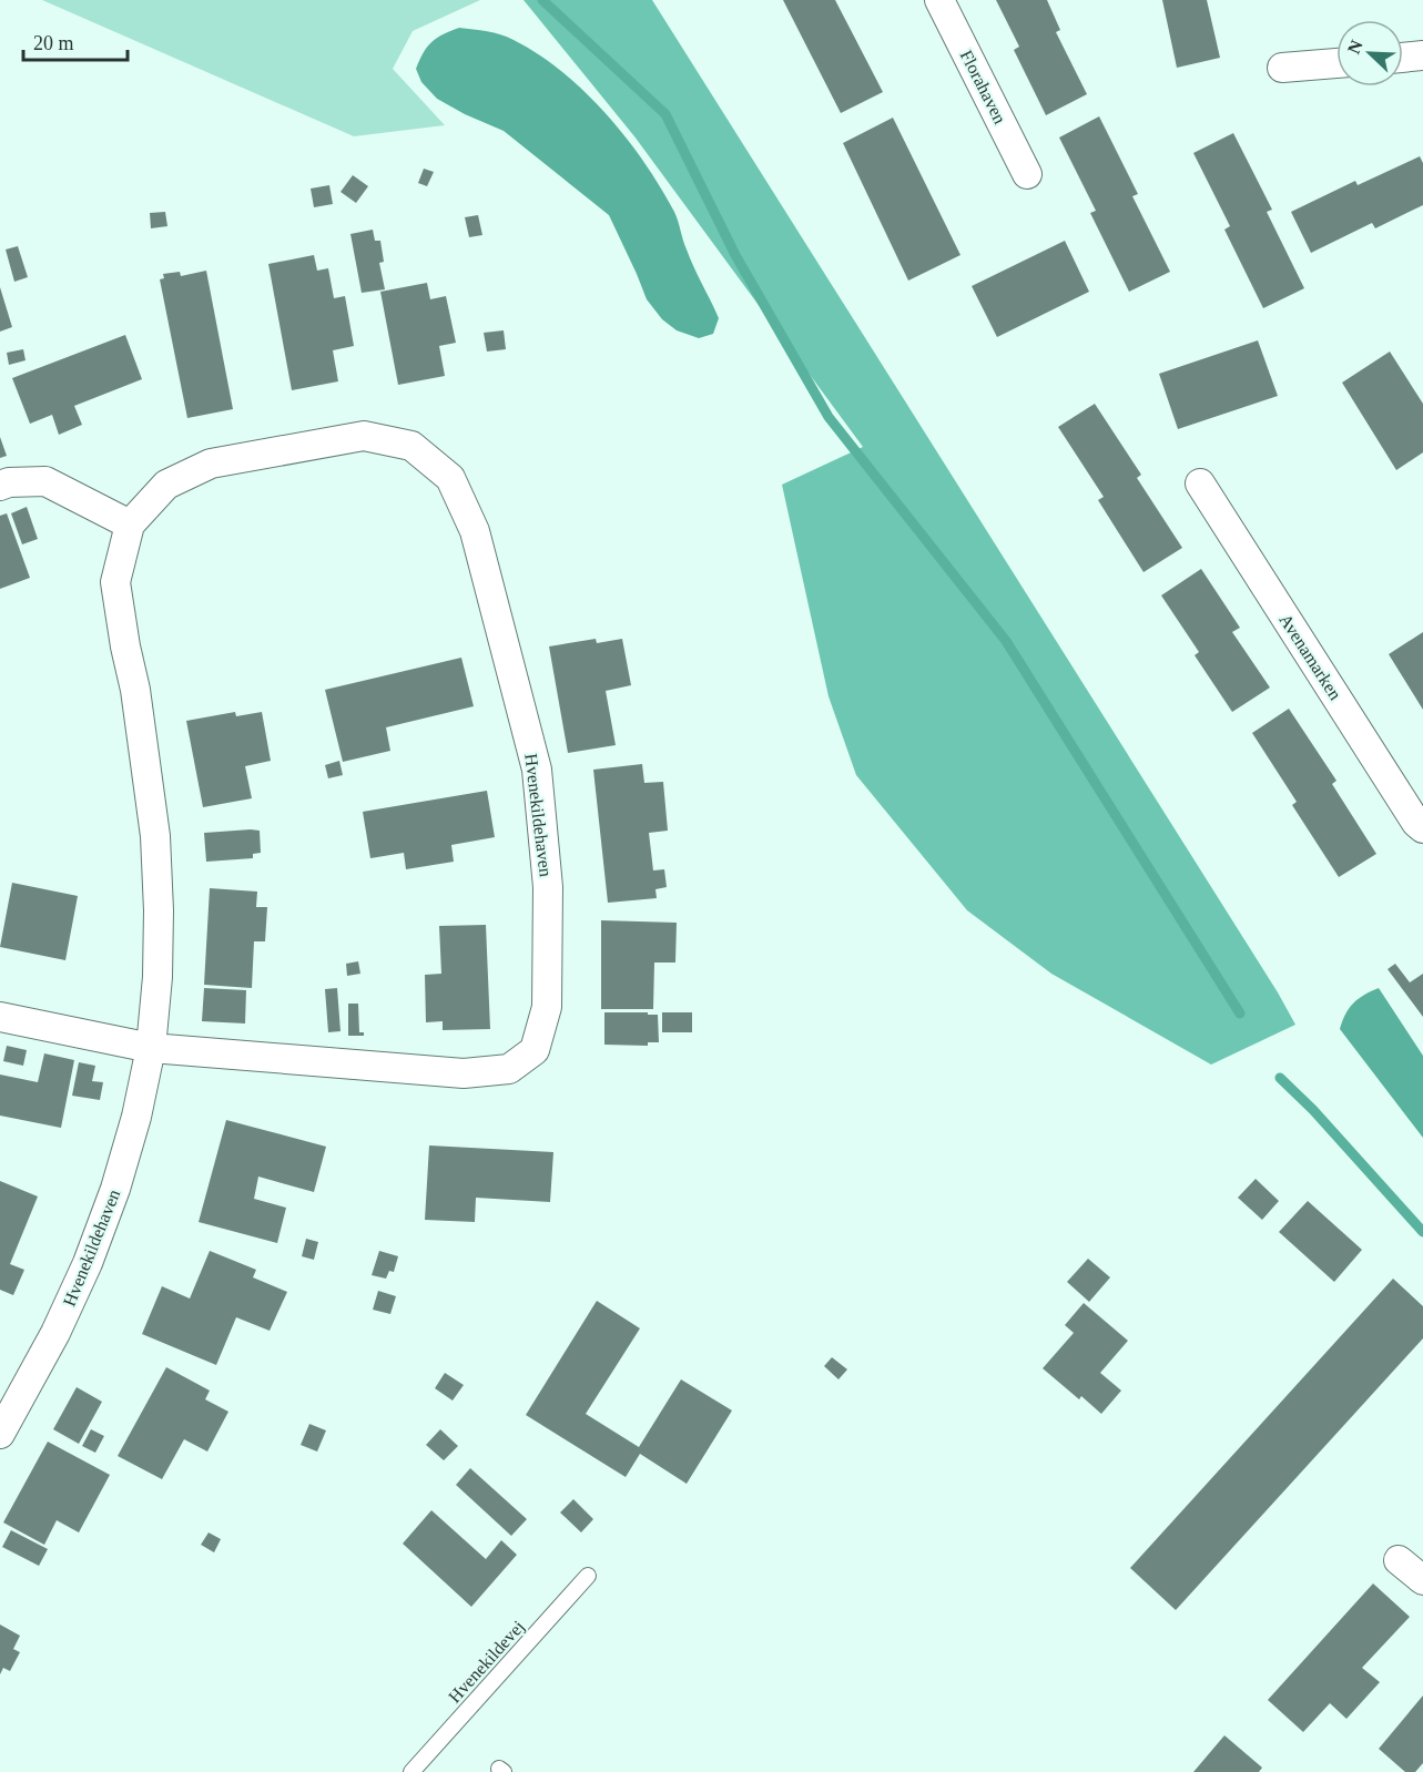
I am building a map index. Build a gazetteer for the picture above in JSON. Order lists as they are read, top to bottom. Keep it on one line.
{"streets":{"street":["Florahaven","Avenamarken","Hvenekildehaven"],"lane":["Hvenekildevej"]},"scale_bar":"20 m","north":"top left"}
